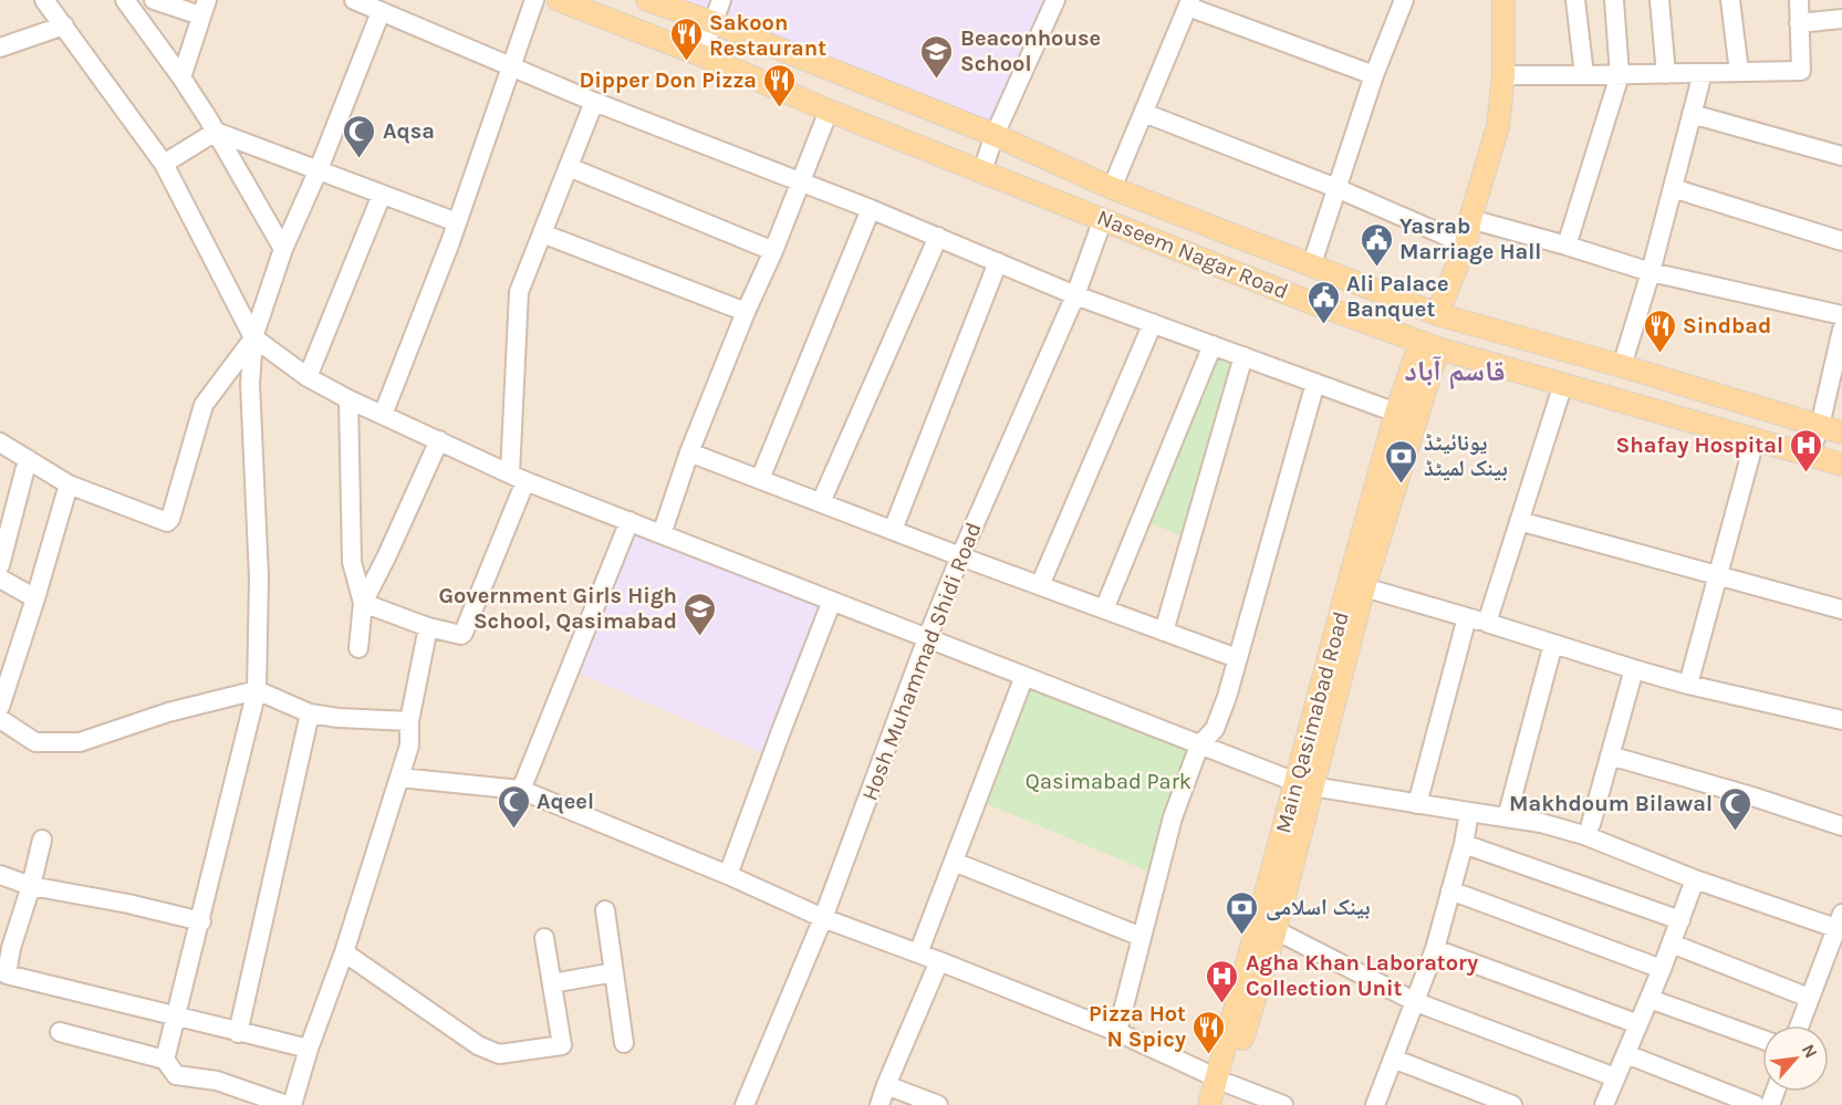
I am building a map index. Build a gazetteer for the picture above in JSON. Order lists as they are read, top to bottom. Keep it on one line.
{"streets":{"main road":["Naseem Nagar Road","Main Qasimabad Road"],"street":["Hosh Muhammad Shidi Road"]},"crossings":[["Naseem Nagar Road","Hosh Muhammad Shidi Road"],["Naseem Nagar Road","Main Qasimabad Road"]],"districts":["قاسم آباد"],"parks":["Qasimabad Park"],"places":{"restaurant":["Sakoon Restaurant","Dipper Don Pizza","Sindbad","Pizza Hot N Spicy"],"school or university":["Beaconhouse School","Government Girls High School, Qasimabad"],"mosque":["Aqsa","Aqeel","Makhdoum Bilawal"],"public building":["Yasrab Marriage Hall","Ali Palace Banquet"],"hospital":["Shafay Hospital","Agha Khan Laboratory Collection Unit"],"bank":["یونائیٹڈ بینک لمیٹڈ","بینک اسلامی"]},"north":"top right"}
